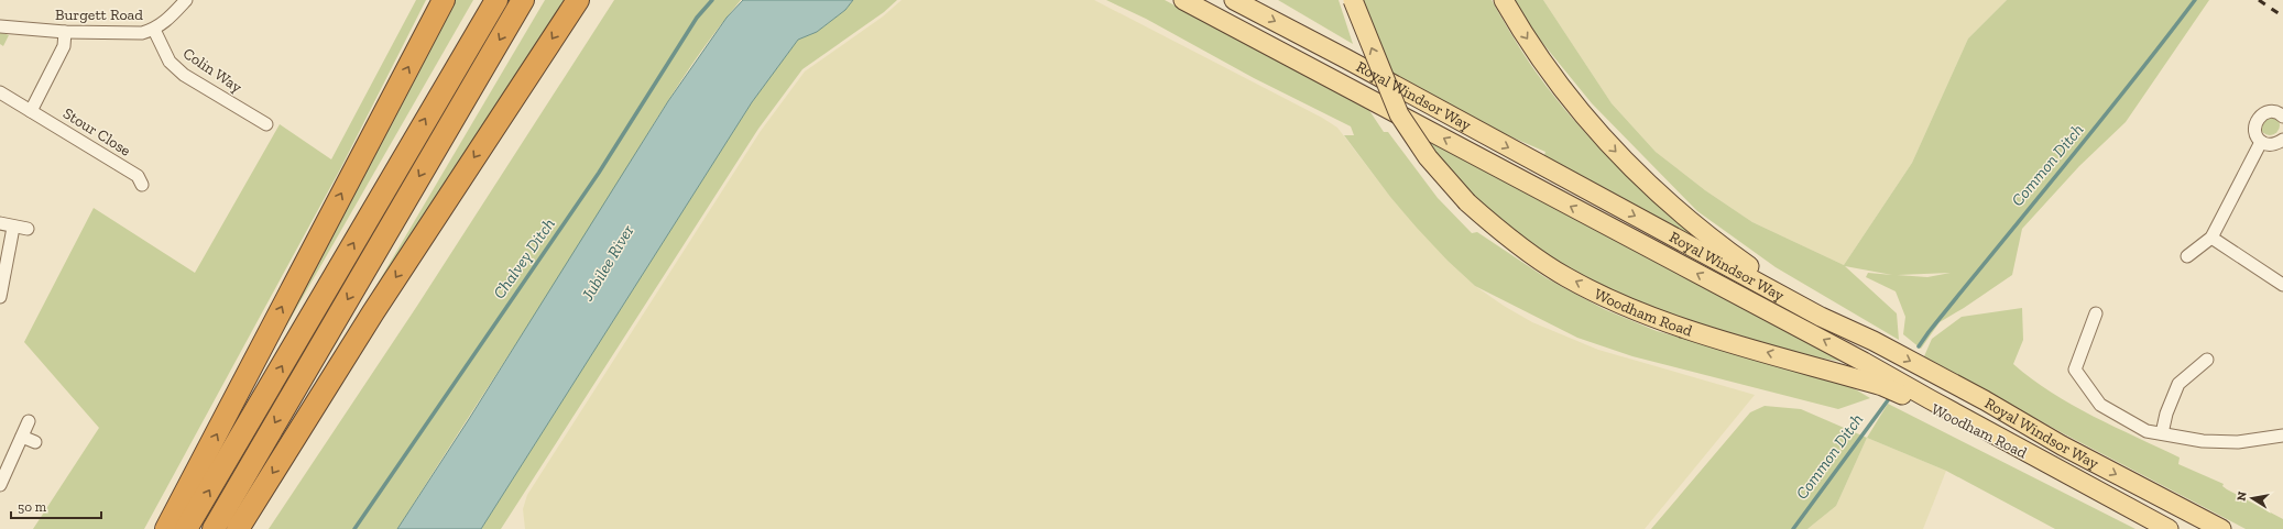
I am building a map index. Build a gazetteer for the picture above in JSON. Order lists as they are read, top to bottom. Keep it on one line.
{"streets":{"main road":["Royal Windsor Way","Woodham Road"],"street":["Burgett Road","Colin Way","Stour Close"]},"crossings":[["Burgett Road","Colin Way"],["Royal Windsor Way","Woodham Road"]],"water":["Common Ditch","Chalvey Ditch","Jubilee River"],"scale_bar":"50 m","north":"left"}
